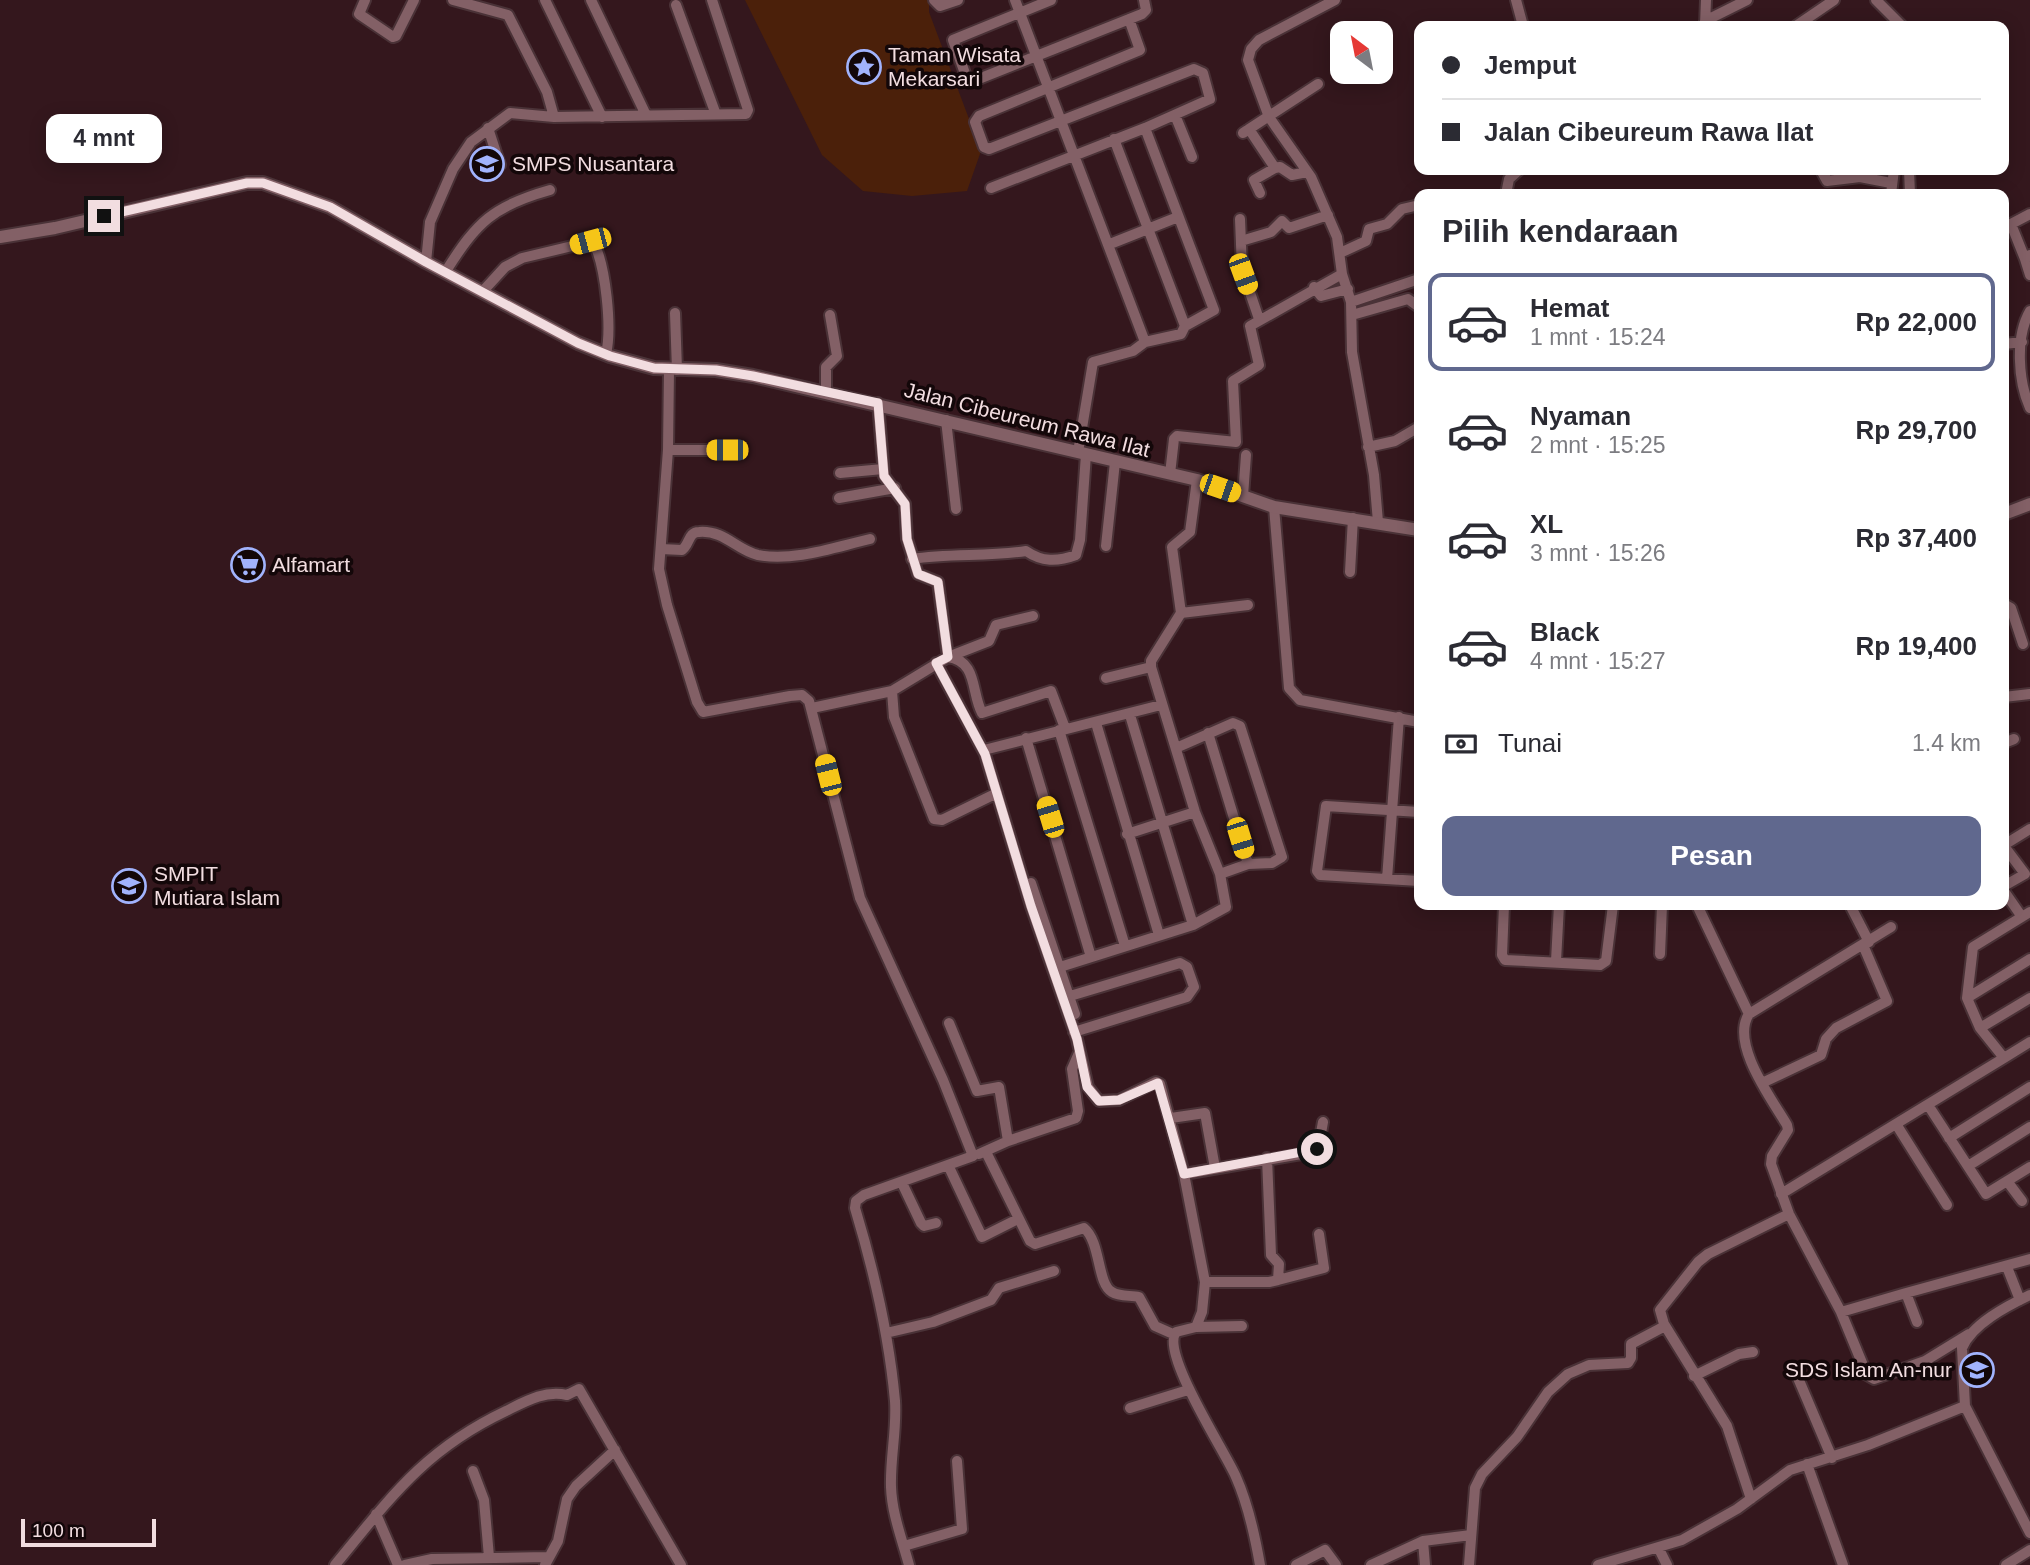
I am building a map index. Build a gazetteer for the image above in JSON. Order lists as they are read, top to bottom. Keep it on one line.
{"streets":{"street":["Jalan Cibeureum Rawa Ilat"]},"places":{"place":["Taman Wisata Mekarsari"],"school or university":["SMPS Nusantara","SMPIT Mutiara Islam","SDS Islam An-nur"],"supermarket":["Alfamart"]},"scale_bar":"100 m","north":"top left","page":{"banner":["Jemput","Jalan Cibeureum Rawa Ilat"],"bubble":"4 mnt","heading":"Pilih kendaraan","list":[{"name":"Hemat","note":"1 mnt · 15:24","value":"Rp 22,000"},{"name":"Nyaman","note":"2 mnt · 15:25","value":"Rp 29,700"},{"name":"XL","note":"3 mnt · 15:26","value":"Rp 37,400"},{"name":"Black","note":"4 mnt · 15:27","value":"Rp 19,400"}],"pay":["Tunai","1.4 km"],"buttons":"Pesan","scale":"100 m"}}
